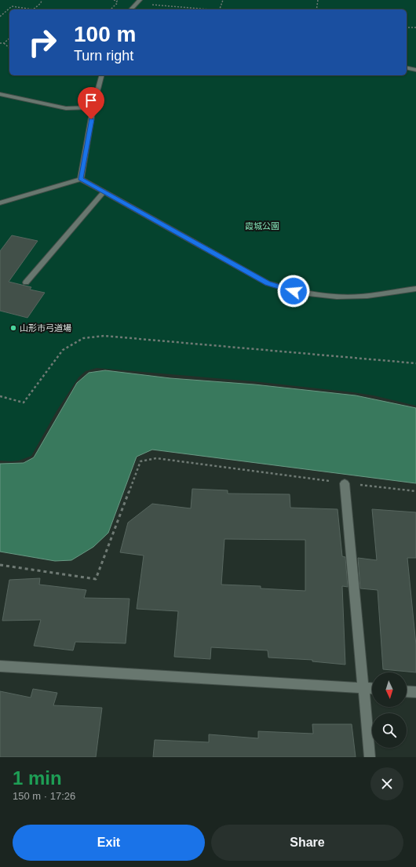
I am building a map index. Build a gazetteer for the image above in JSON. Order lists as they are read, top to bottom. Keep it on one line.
{"parks":["霞城公園"],"places":["山形市弓道場"],"north":"bottom","page":{"turn":["100 m","Turn right"],"heading":["1 min","150 m · 17:26"],"buttons":["Exit","Share"]}}
